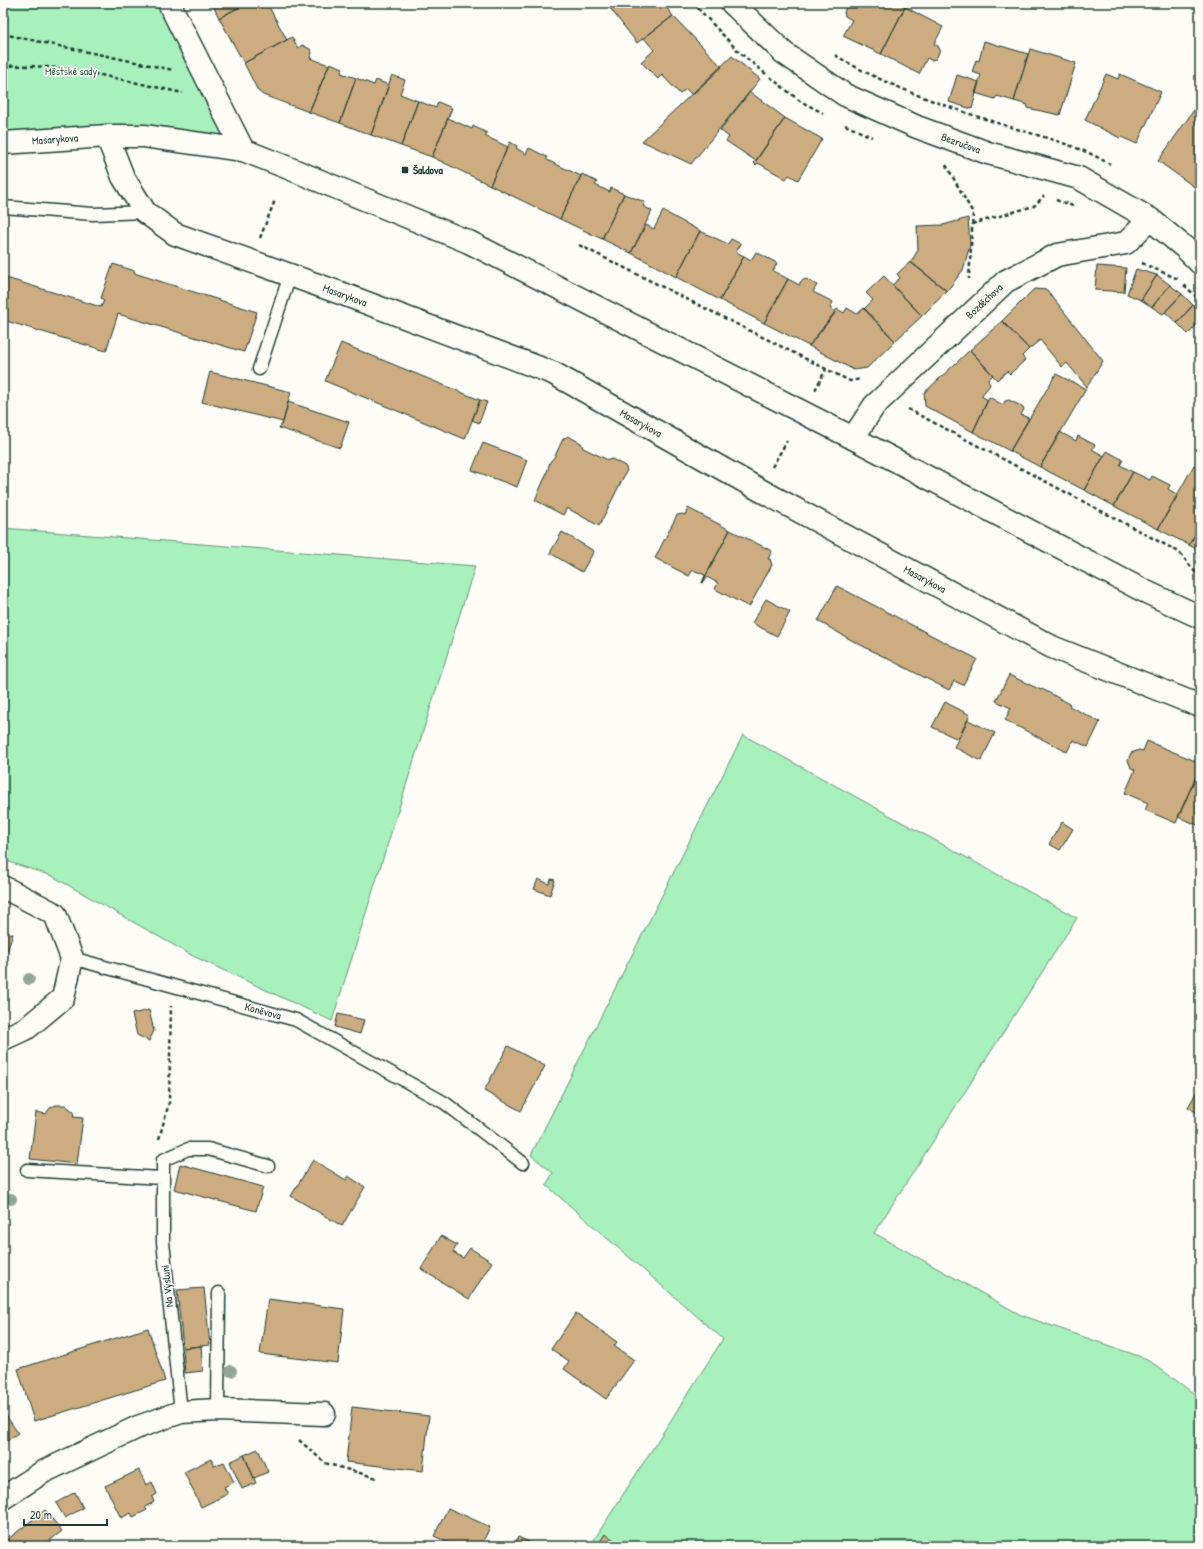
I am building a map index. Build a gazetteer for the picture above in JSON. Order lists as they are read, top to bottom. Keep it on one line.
{"streets":{"street":["Masarykova","Bezručova","Bozděchova"],"lane":["Koněvova","Na Výsluní"]},"crossings":[["Masarykova","Bozděchova"],["Bezručova","Bozděchova"]],"parks":["Městské sady"],"places":{"transit":["Šaldova"]},"scale_bar":"20 m"}
